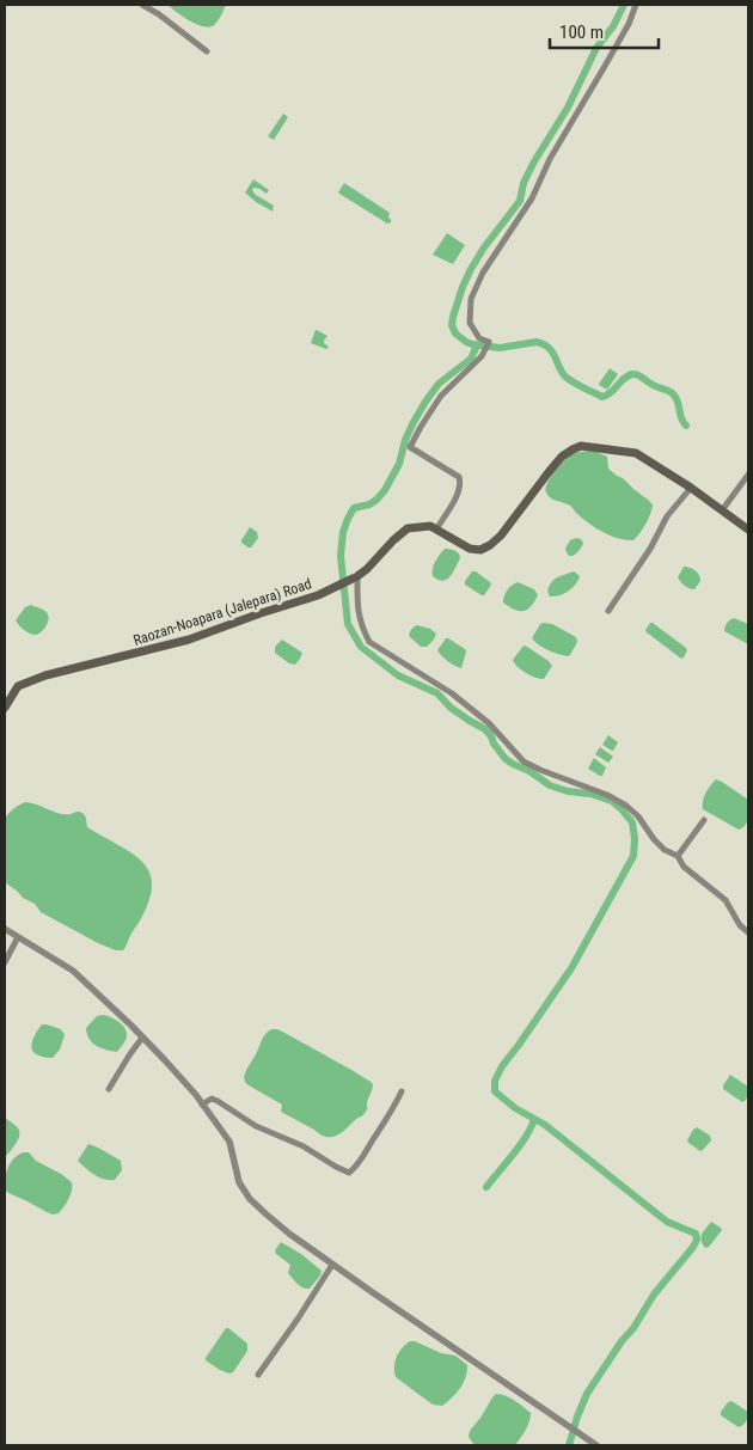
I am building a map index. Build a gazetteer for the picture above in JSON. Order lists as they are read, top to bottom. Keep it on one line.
{"streets":{"main road":["Raozan-Noapara (Jalepara) Road"]},"scale_bar":"100 m"}
